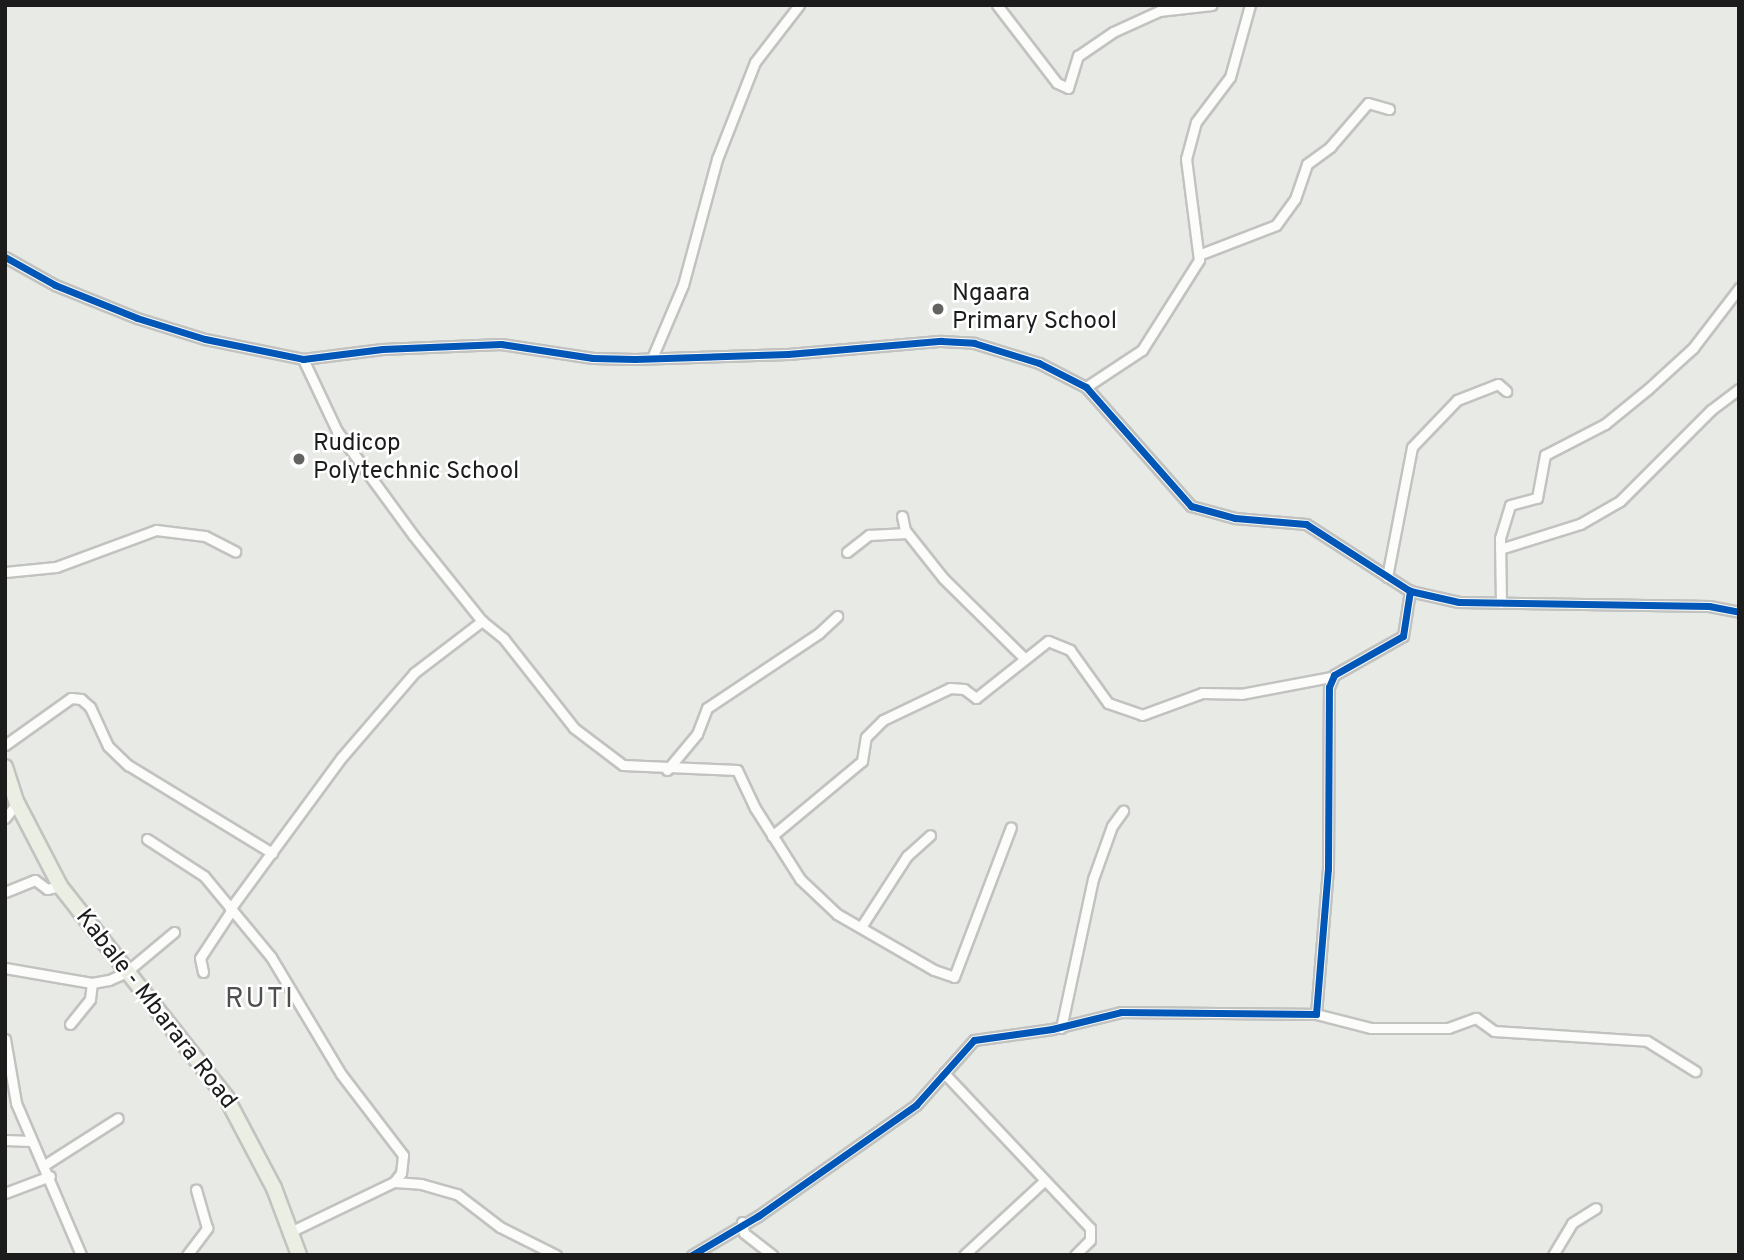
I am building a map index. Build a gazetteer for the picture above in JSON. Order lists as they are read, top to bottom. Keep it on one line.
{"streets":{"main road":["Kabale - Mbarara Road"]},"districts":["RUTI"],"places":["Ngaara Primary School","Rudicop Polytechnic School"]}
